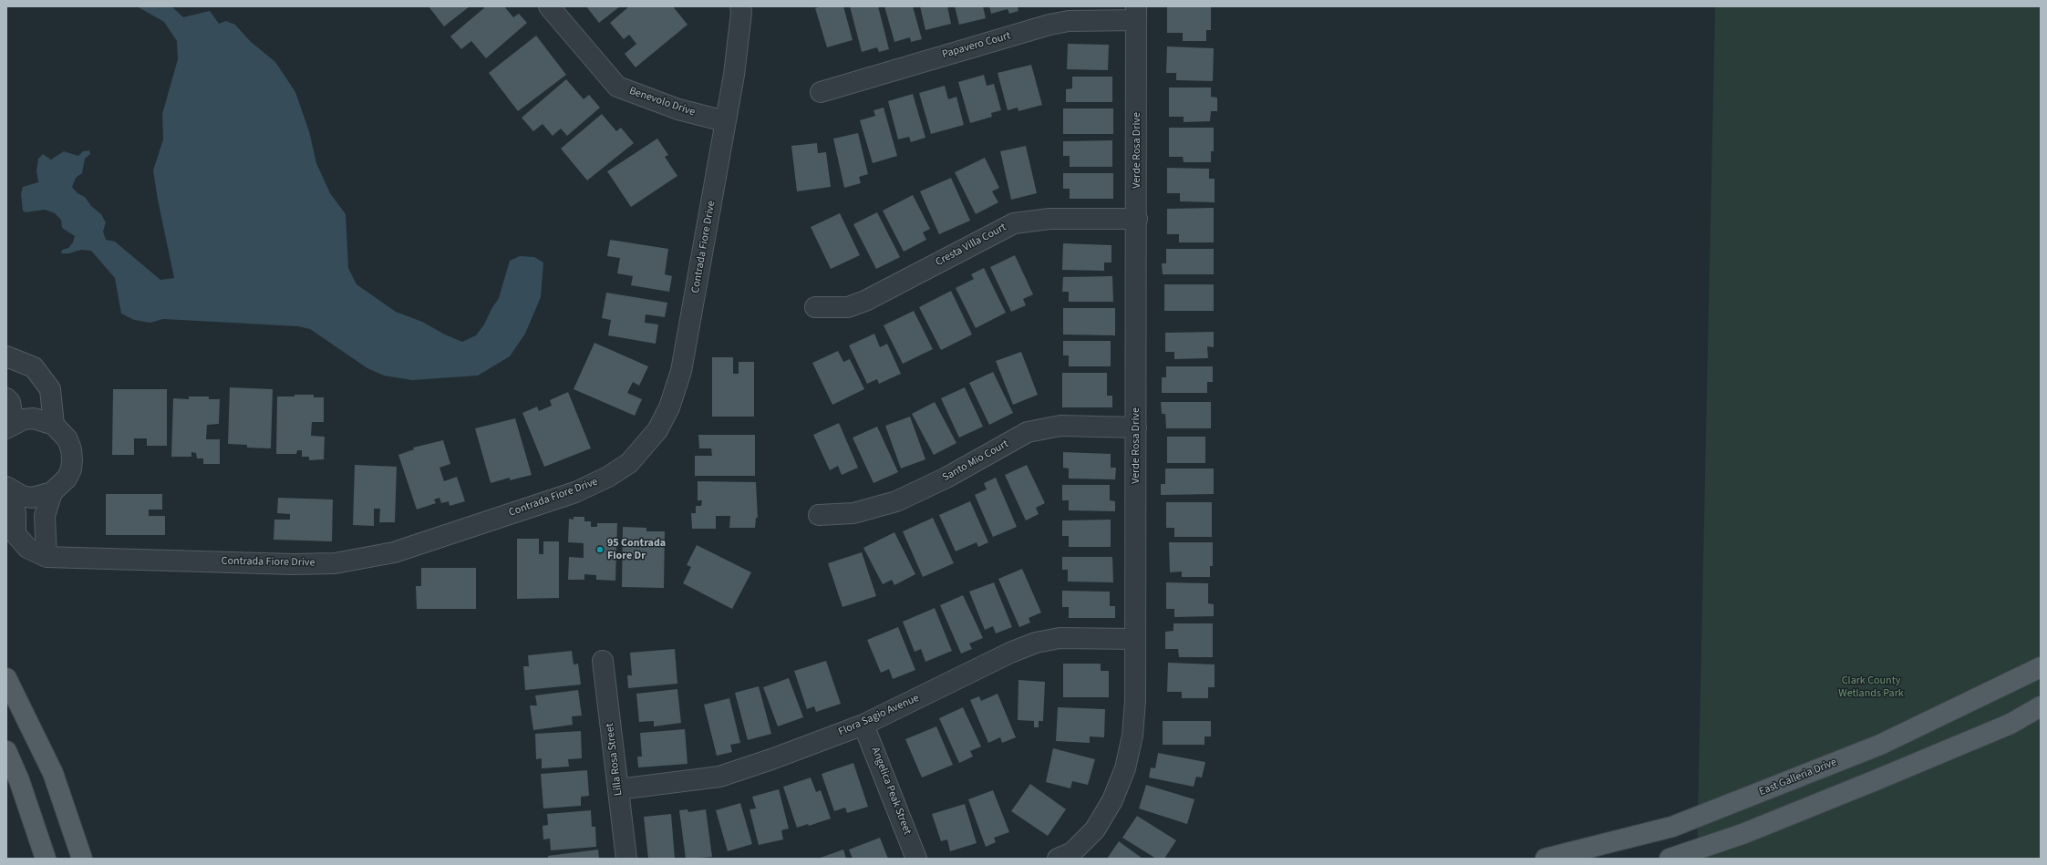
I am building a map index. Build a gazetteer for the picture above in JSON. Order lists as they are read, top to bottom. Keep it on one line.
{"streets":{"main road":["East Galleria Drive"],"street":["Papavero Court","Benevolo Drive","Verde Rosa Drive","Cresta Villa Court","Contrada Fiore Drive","Santo Mio Court","Flora Sagio Avenue","Lilla Rosa Street","Angelica Peak Street"]},"crossings":[["Papavero Court","Verde Rosa Drive"],["Benevolo Drive","Contrada Fiore Drive"],["Verde Rosa Drive","Cresta Villa Court"],["Verde Rosa Drive","Santo Mio Court"],["Verde Rosa Drive","Flora Sagio Avenue"],["Flora Sagio Avenue","Lilla Rosa Street"],["Flora Sagio Avenue","Angelica Peak Street"]],"parks":["Clark County Wetlands Park"],"places":["95 Contrada Fiore Dr"]}
